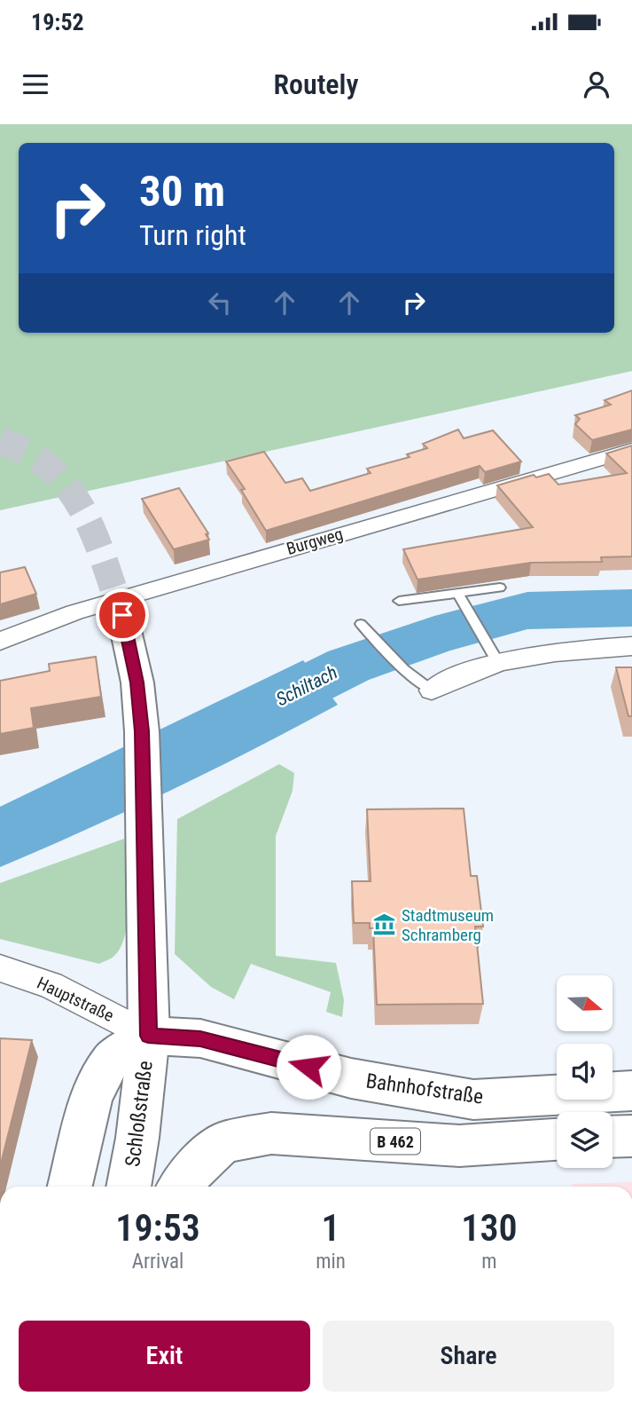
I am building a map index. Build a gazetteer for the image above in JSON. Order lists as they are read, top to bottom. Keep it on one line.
{"streets":{"main road":["Bahnhofstraße","Schloßstraße","B 462"],"street":["Burgweg","Hauptstraße"]},"crossings":[["Hauptstraße","Bahnhofstraße"],["Hauptstraße","Schloßstraße"],["Bahnhofstraße","Schloßstraße"]],"water":["Schiltach"],"places":{"museum":["Stadtmuseum Schramberg"]},"north":"right","page":{"status":"19:52","header":"Routely","turn":["30 m","Turn right"],"eta":["19:53","Arrival","1","min","130","m"],"buttons":["Exit","Share"]}}
